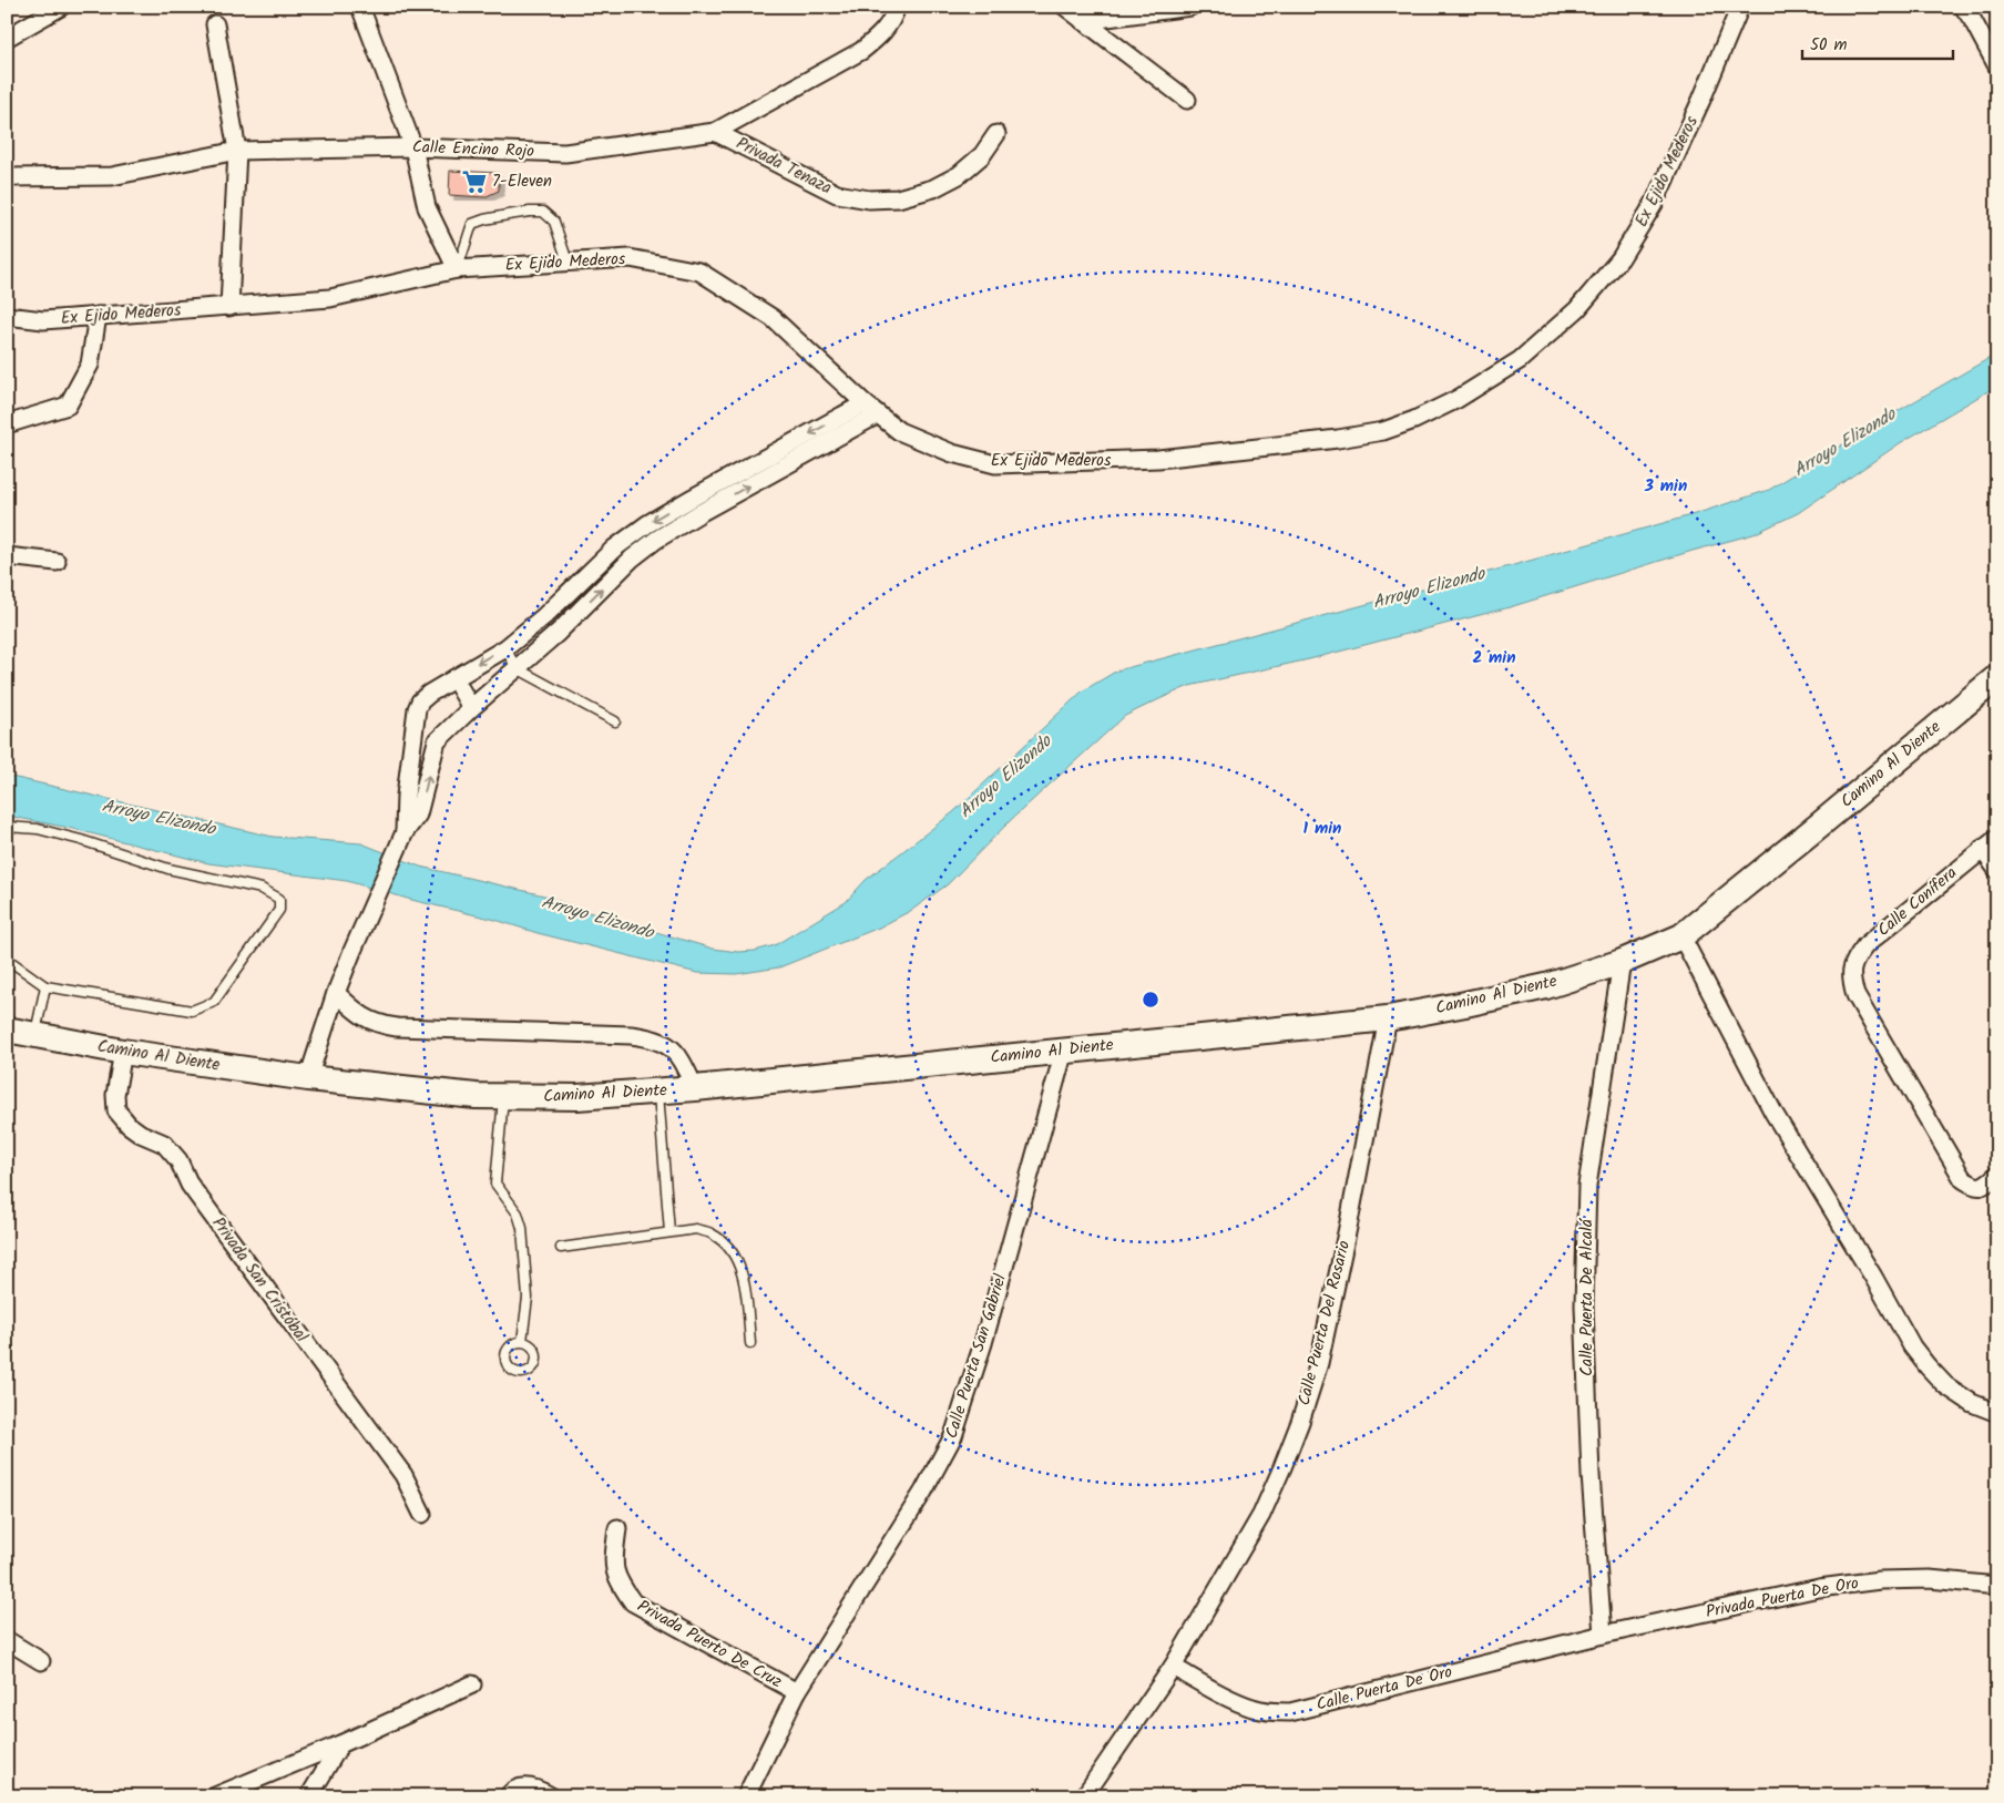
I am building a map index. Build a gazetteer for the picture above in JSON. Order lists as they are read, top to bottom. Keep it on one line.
{"streets":{"street":["Calle Encino Rojo","Privada Tenaza","Ex Ejido Mederos","Camino Al Diente","Calle Conífera","Privada San Cristóbal","Calle Puerta De Alcalá","Calle Puerta Del Rosario","Calle Puerta San Gabriel","Privada Puerta De Oro","Privada Puerto De Cruz","Calle Puerta De Oro"]},"crossings":[["Calle Encino Rojo","Privada Tenaza"],["Camino Al Diente","Privada San Cristóbal"],["Camino Al Diente","Calle Puerta De Alcalá"],["Camino Al Diente","Calle Puerta Del Rosario"],["Camino Al Diente","Calle Puerta San Gabriel"],["Calle Puerta De Alcalá","Privada Puerta De Oro"],["Calle Puerta De Alcalá","Calle Puerta De Oro"],["Calle Puerta Del Rosario","Calle Puerta De Oro"],["Calle Puerta San Gabriel","Privada Puerto De Cruz"],["Privada Puerta De Oro","Calle Puerta De Oro"]],"water":["Arroyo Elizondo"],"places":{"supermarket":["7-Eleven"]},"scale_bar":"50 m","rings":["3 min","2 min","1 min"]}
